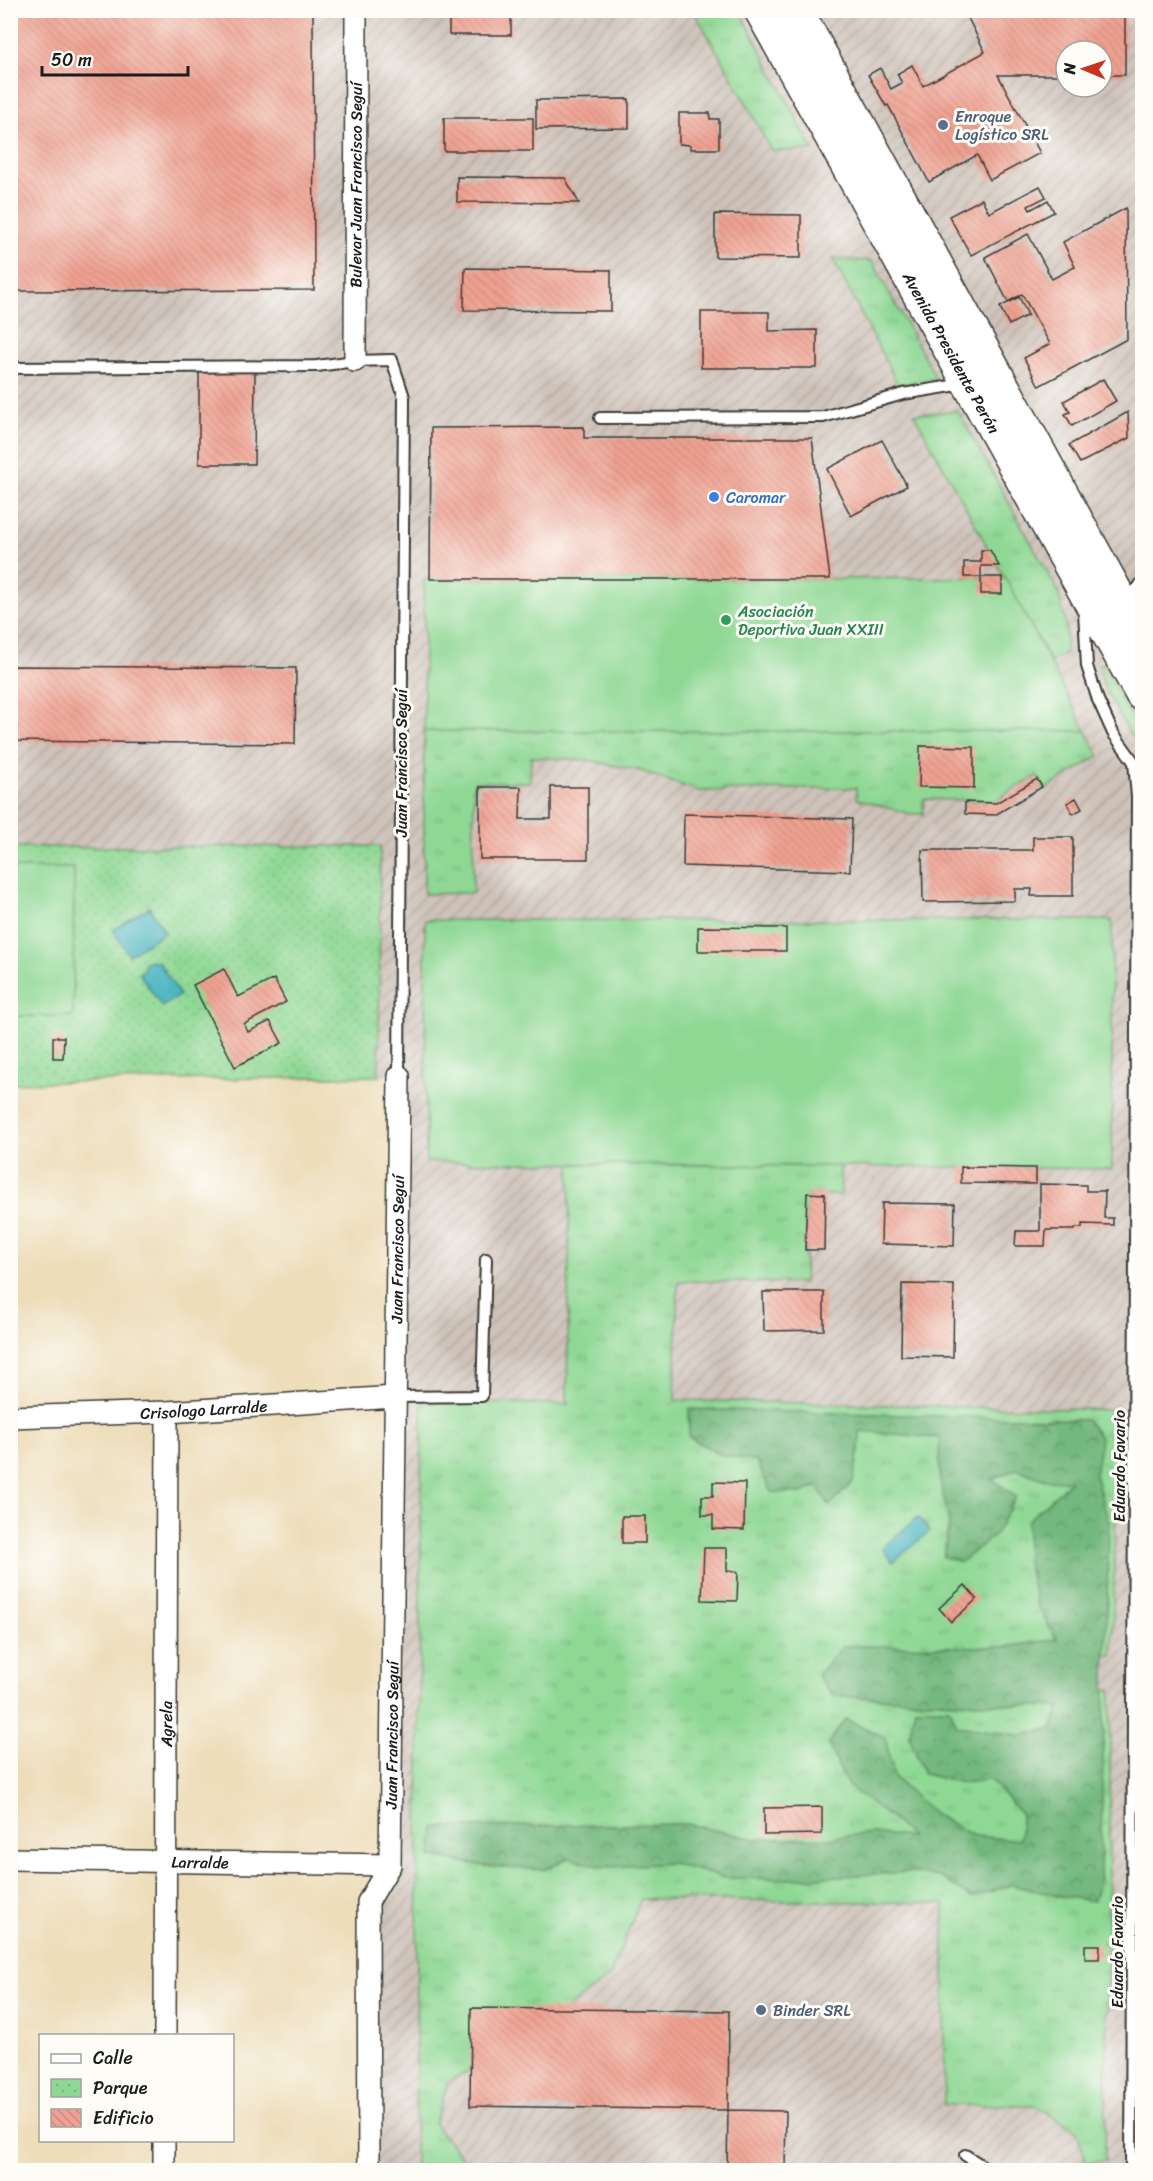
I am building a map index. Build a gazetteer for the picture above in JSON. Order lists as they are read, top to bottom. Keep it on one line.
{"streets":{"main road":["Avenida Presidente Perón"],"street":["Bulevar Juan Francisco Seguí","Juan Francisco Seguí","Crisologo Larralde","Agrela","Larralde"],"lane":["Eduardo Favario"]},"crossings":[["Bulevar Juan Francisco Seguí","Juan Francisco Seguí"],["Avenida Presidente Perón","Eduardo Favario"],["Juan Francisco Seguí","Crisologo Larralde"],["Juan Francisco Seguí","Larralde"],["Crisologo Larralde","Agrela"],["Agrela","Larralde"]],"places":["Enroque Logístico SRL","Caromar","Asociación Deportiva Juan XXIII","Binder SRL"],"legend":["Calle","Parque","Edificio"],"scale_bar":"50 m","north":"left"}
